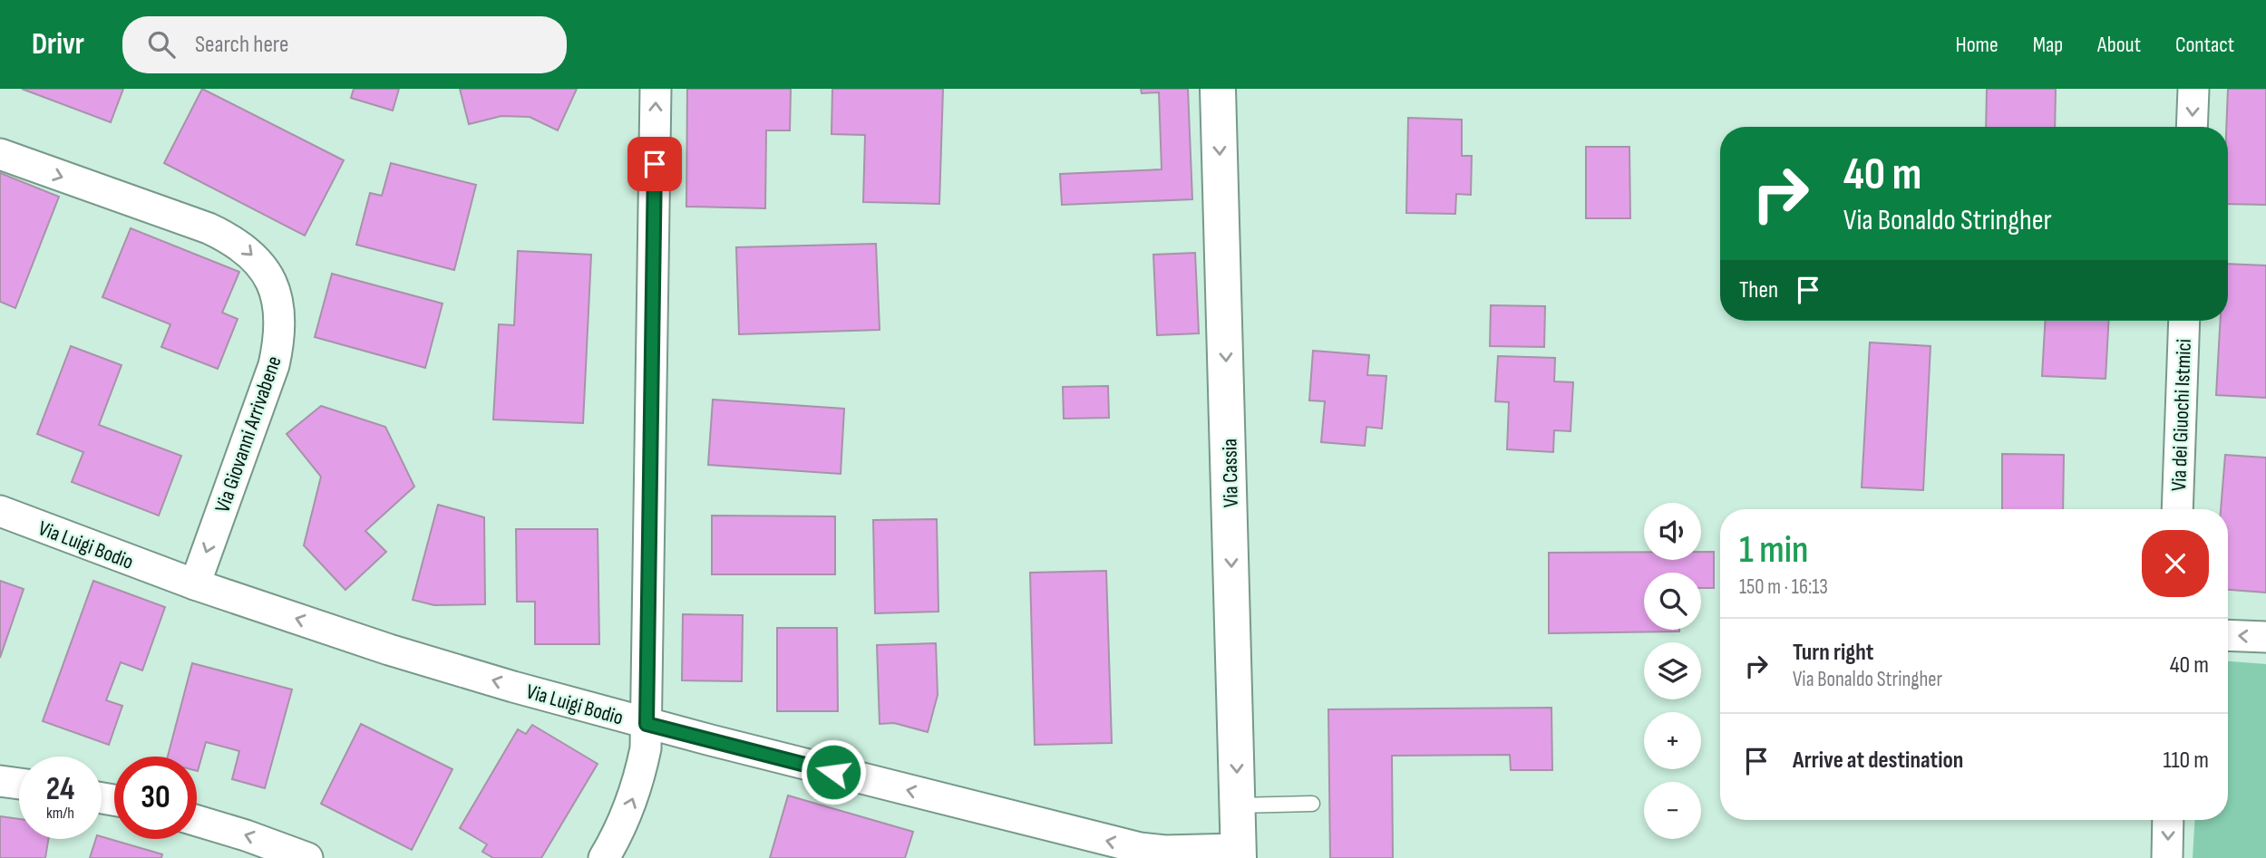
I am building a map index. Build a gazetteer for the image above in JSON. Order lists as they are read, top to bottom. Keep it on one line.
{"streets":{"street":["Via dei Giuochi Istmici","Via Giovanni Arrivabene","Via Cassia","Via Luigi Bodio"]},"crossings":[["Via Giovanni Arrivabene","Via Luigi Bodio"],["Via Cassia","Via Luigi Bodio"]],"one_way":["Via Cassia","Via Luigi Bodio"],"page":{"header":"Drivr","search":"Search here","nav":["Home","Map","About","Contact"],"turn":["40 m","Via Bonaldo Stringher"],"then":"Then","map_buttons":["+","−"],"heading":["1 min","150 m · 16:13"],"list":[{"name":"Turn right","note":"Via Bonaldo Stringher","value":"40 m"},{"name":"Arrive at destination","value":"110 m"}],"speed":"24 km/h","limit":"30"}}
